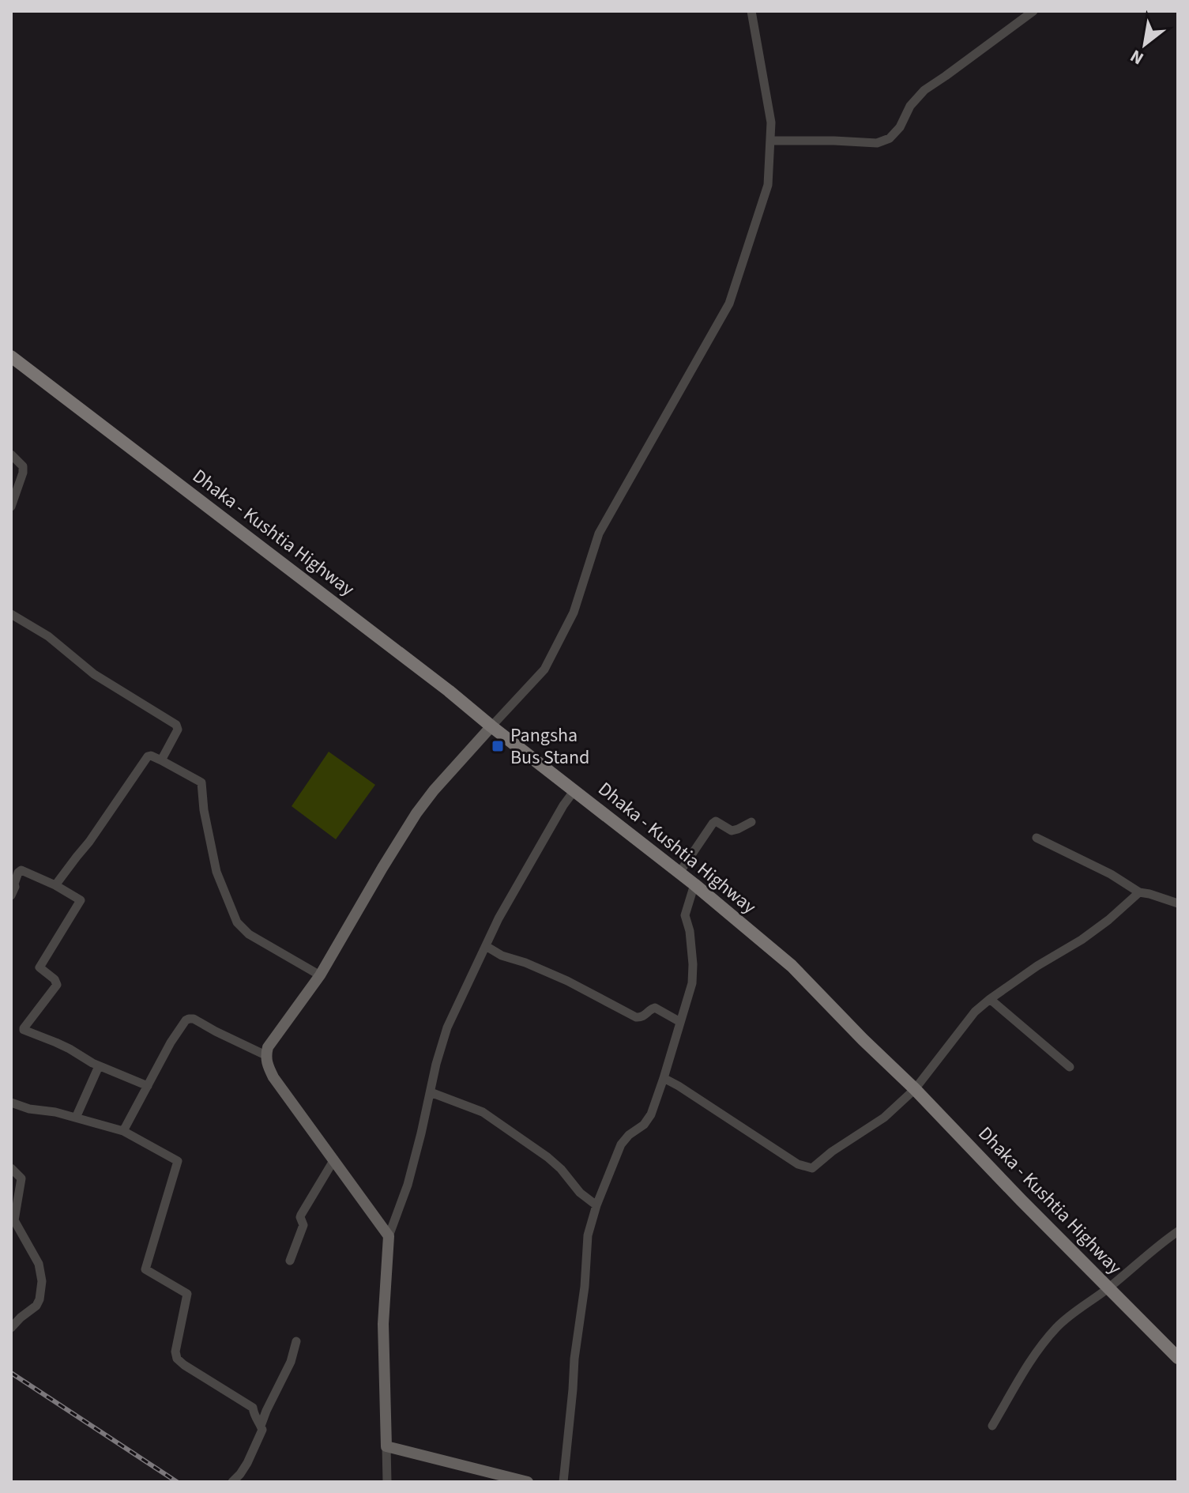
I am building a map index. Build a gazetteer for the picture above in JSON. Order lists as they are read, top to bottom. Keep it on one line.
{"streets":{"main road":["Dhaka - Kushtia Highway"]},"places":{"transit":["Pangsha Bus Stand"]},"north":"bottom left"}
